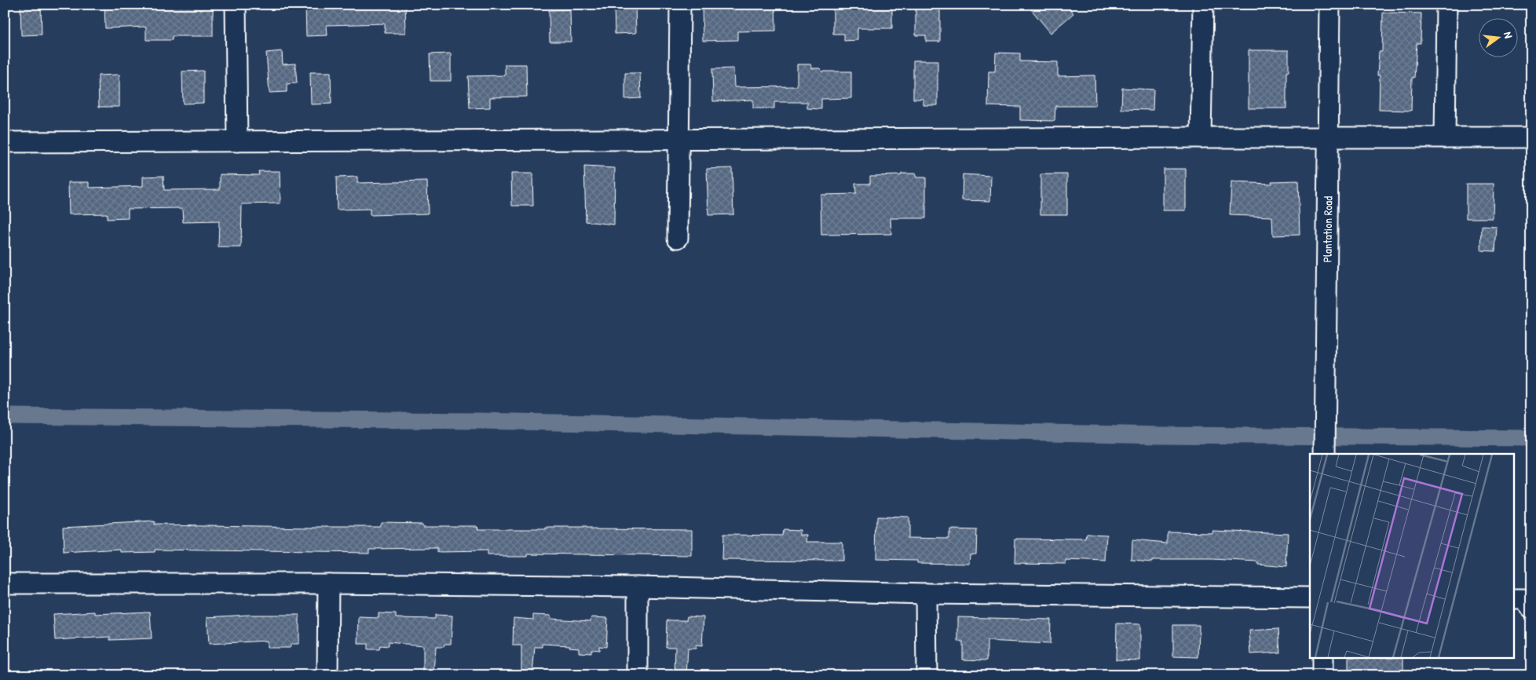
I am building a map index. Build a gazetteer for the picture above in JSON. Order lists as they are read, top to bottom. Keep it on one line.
{"streets":{"street":["Plantation Road"]},"north":"right"}
